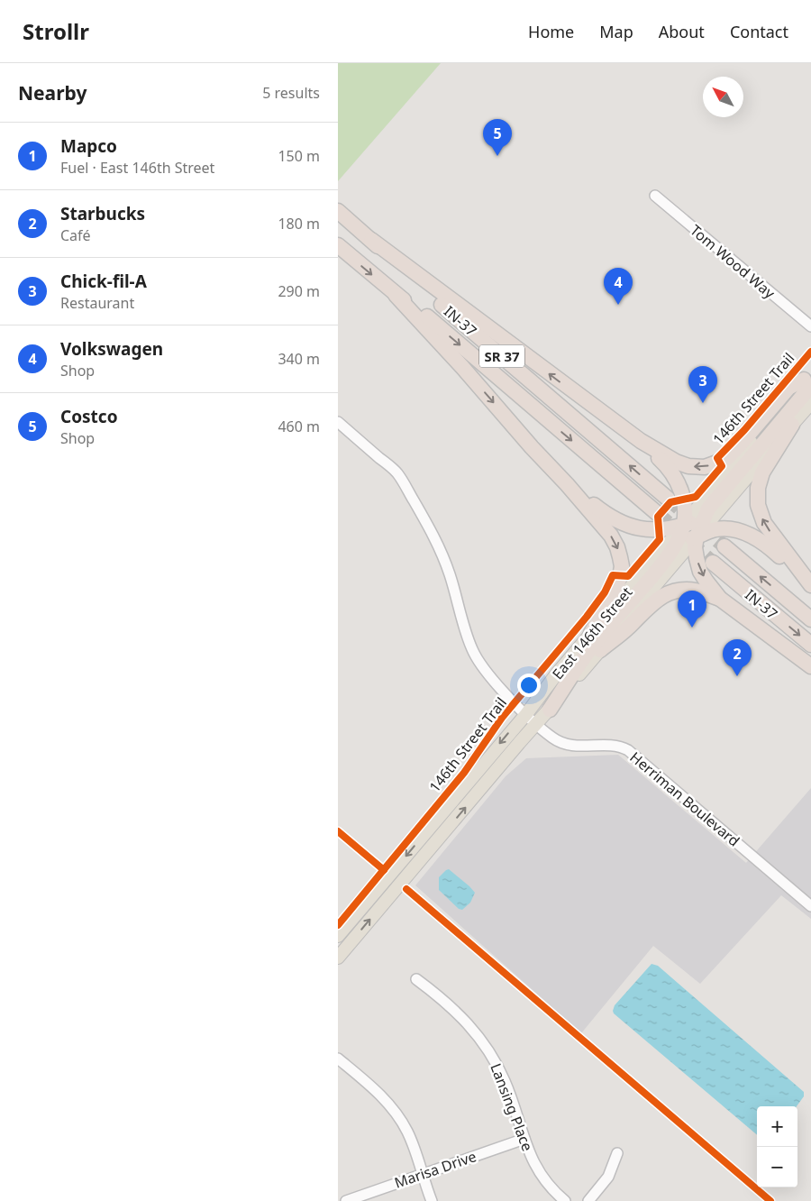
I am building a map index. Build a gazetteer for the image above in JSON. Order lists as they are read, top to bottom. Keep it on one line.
{"streets":{"highway":["IN-37","SR 37"],"main road":["East 146th Street"],"street":["Tom Wood Way","Herriman Boulevard","Lansing Place","Marisa Drive"],"cycle path":["146th Street Trail"]},"crossings":[["East 146th Street","Herriman Boulevard"],["Lansing Place","Marisa Drive"]],"north":"top left","page":{"header":"Strollr","nav":["Home","Map","About","Contact"],"heading":["Nearby","5 results"],"pins":["5","4","3","1","2"],"list":[{"mark":"1","name":"Mapco","note":"Fuel · East 146th Street","value":"150 m"},{"mark":"2","name":"Starbucks","note":"Café","value":"180 m"},{"mark":"3","name":"Chick-fil-A","note":"Restaurant","value":"290 m"},{"mark":"4","name":"Volkswagen","note":"Shop","value":"340 m"},{"mark":"5","name":"Costco","note":"Shop","value":"460 m"}],"map_buttons":["+","−"]}}
